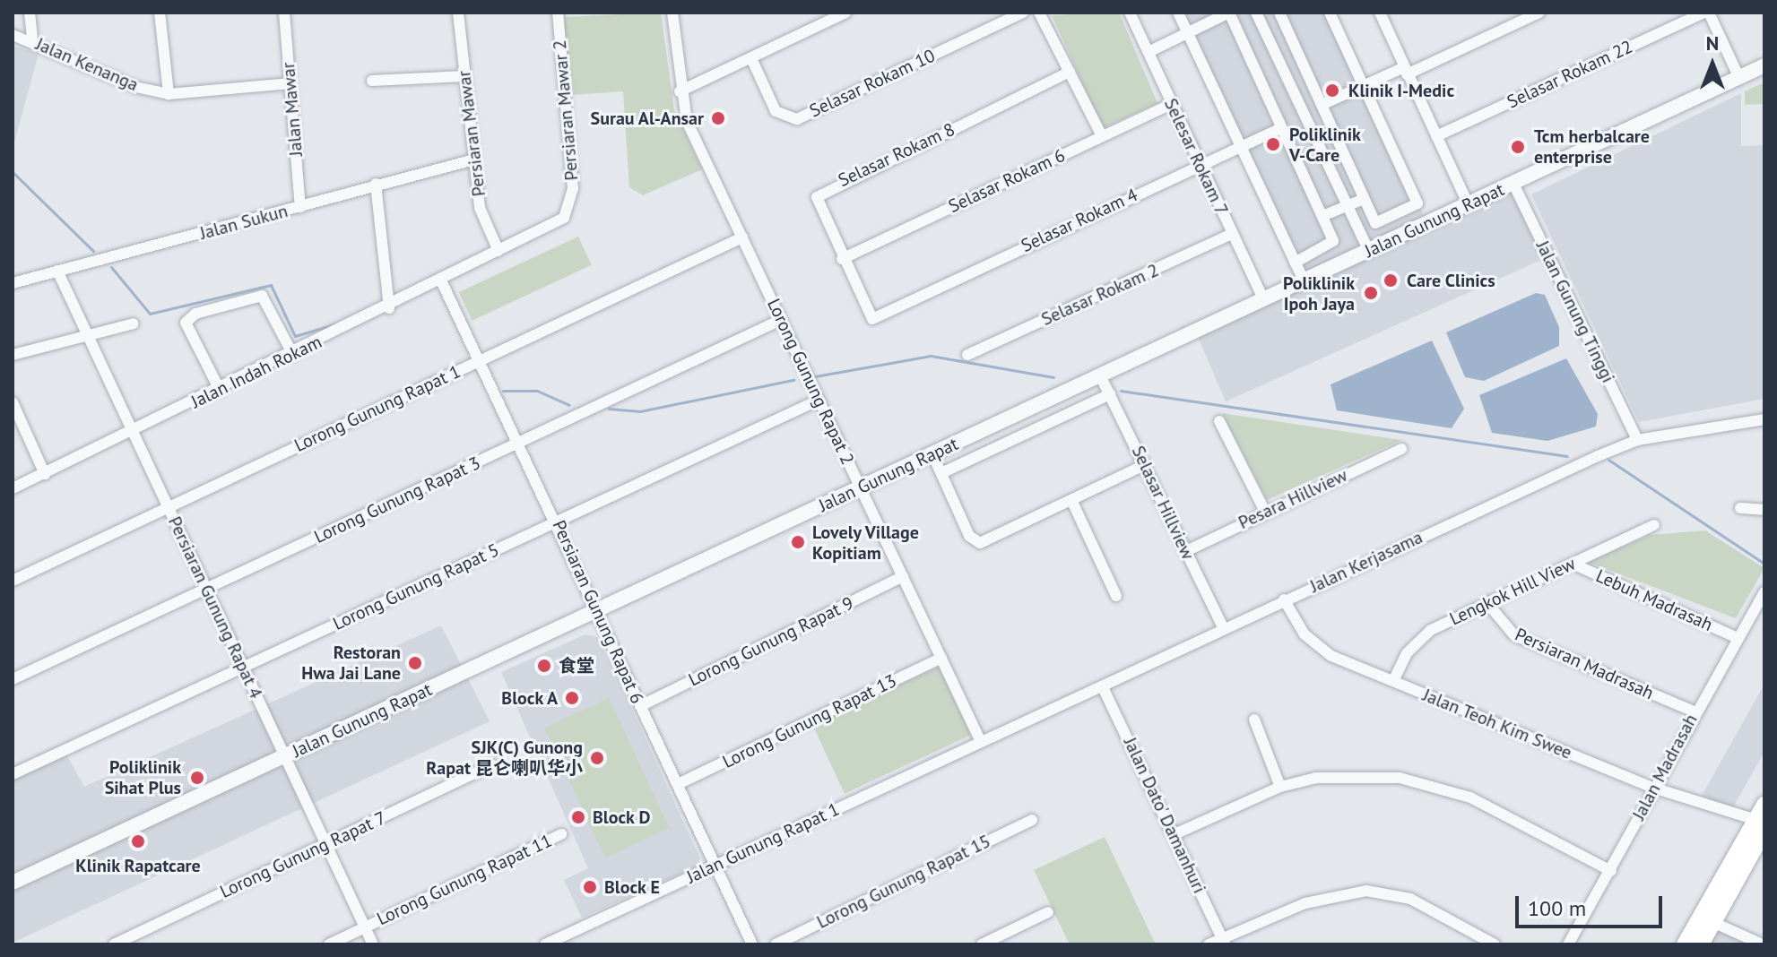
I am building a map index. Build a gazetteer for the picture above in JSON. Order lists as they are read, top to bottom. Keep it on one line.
{"streets":{"street":["Jalan Kenanga","Selasar Rokam 22","Selasar Rokam 10","Jalan Mawar","Persiaran Mawar 2","Persiaran Mawar","Selasar Rokam 8","Selesar Rokam 7","Selasar Rokam 6","Selasar Rokam 4","Jalan Gunung Rapat","Jalan Sukun","Selasar Rokam 2","Jalan Gunung Tinggi","Jalan Indah Rokam","Lorong Gunung Rapat 2","Lorong Gunung Rapat 1","Pesara Hillview","Lorong Gunung Rapat 3","Selasar Hillview","Jalan Kerjasama","Lorong Gunung Rapat 5","Lengkok Hill View","Lebuh Madrasah","Persiaran Gunung Rapat 4","Persiaran Gunung Rapat 6","Lorong Gunung Rapat 9","Persiaran Madrasah","Lorong Gunung Rapat 13","Jalan Teoh Kim Swee","Jalan Madrasah","Jalan Dato' Damanhuri","Jalan Gunung Rapat 1","Lorong Gunung Rapat 7","Lorong Gunung Rapat 11","Lorong Gunung Rapat 15"]},"crossings":[["Jalan Kenanga","Jalan Mawar"],["Jalan Mawar","Jalan Sukun"],["Persiaran Mawar 2","Persiaran Mawar"],["Persiaran Mawar 2","Jalan Indah Rokam"],["Persiaran Mawar","Jalan Sukun"],["Persiaran Mawar","Jalan Indah Rokam"],["Selasar Rokam 8","Selasar Rokam 6"],["Selasar Rokam 8","Selasar Rokam 4"],["Selesar Rokam 7","Selasar Rokam 6"],["Selesar Rokam 7","Selasar Rokam 4"],["Selesar Rokam 7","Jalan Gunung Rapat"],["Selesar Rokam 7","Selasar Rokam 2"],["Jalan Gunung Rapat","Jalan Gunung Tinggi"],["Jalan Gunung Rapat","Lorong Gunung Rapat 2"],["Jalan Gunung Rapat","Selasar Hillview"],["Jalan Gunung Rapat","Persiaran Gunung Rapat 4"],["Jalan Gunung Rapat","Persiaran Gunung Rapat 6"],["Jalan Sukun","Persiaran Gunung Rapat 4"],["Jalan Gunung Tinggi","Jalan Kerjasama"],["Jalan Indah Rokam","Persiaran Gunung Rapat 4"],["Jalan Indah Rokam","Persiaran Gunung Rapat 6"],["Lorong Gunung Rapat 2","Lorong Gunung Rapat 1"],["Lorong Gunung Rapat 2","Lorong Gunung Rapat 3"],["Lorong Gunung Rapat 2","Jalan Kerjasama"],["Lorong Gunung Rapat 2","Lorong Gunung Rapat 5"],["Lorong Gunung Rapat 2","Lorong Gunung Rapat 9"],["Lorong Gunung Rapat 2","Lorong Gunung Rapat 13"],["Lorong Gunung Rapat 2","Jalan Gunung Rapat 1"],["Lorong Gunung Rapat 1","Persiaran Gunung Rapat 4"],["Lorong Gunung Rapat 1","Persiaran Gunung Rapat 6"],["Pesara Hillview","Selasar Hillview"],["Lorong Gunung Rapat 3","Persiaran Gunung Rapat 4"],["Lorong Gunung Rapat 3","Persiaran Gunung Rapat 6"],["Selasar Hillview","Jalan Kerjasama"],["Jalan Kerjasama","Jalan Teoh Kim Swee"],["Jalan Kerjasama","Jalan Dato' Damanhuri"],["Jalan Kerjasama","Jalan Gunung Rapat 1"],["Lorong Gunung Rapat 5","Persiaran Gunung Rapat 4"],["Lorong Gunung Rapat 5","Persiaran Gunung Rapat 6"],["Lengkok Hill View","Lebuh Madrasah"],["Lengkok Hill View","Persiaran Madrasah"],["Lengkok Hill View","Jalan Teoh Kim Swee"],["Lebuh Madrasah","Jalan Madrasah"],["Persiaran Gunung Rapat 4","Lorong Gunung Rapat 7"],["Persiaran Gunung Rapat 4","Lorong Gunung Rapat 11"],["Persiaran Gunung Rapat 6","Lorong Gunung Rapat 9"],["Persiaran Gunung Rapat 6","Lorong Gunung Rapat 13"],["Persiaran Gunung Rapat 6","Jalan Gunung Rapat 1"],["Persiaran Madrasah","Jalan Madrasah"],["Jalan Teoh Kim Swee","Jalan Madrasah"]],"places":["Klinik I-Medic","Surau Al-Ansar","Poliklinik V-Care","Tcm herbalcare enterprise","Care Clinics","Poliklinik Ipoh Jaya","Lovely Village Kopitiam","Restoran Hwa Jai Lane","食堂","Block A","SJK(C) Gunong Rapat 昆仑喇叭华小","Poliklinik Sihat Plus","Block D","Klinik Rapatcare","Block E"],"scale_bar":"100 m","north":"top"}
